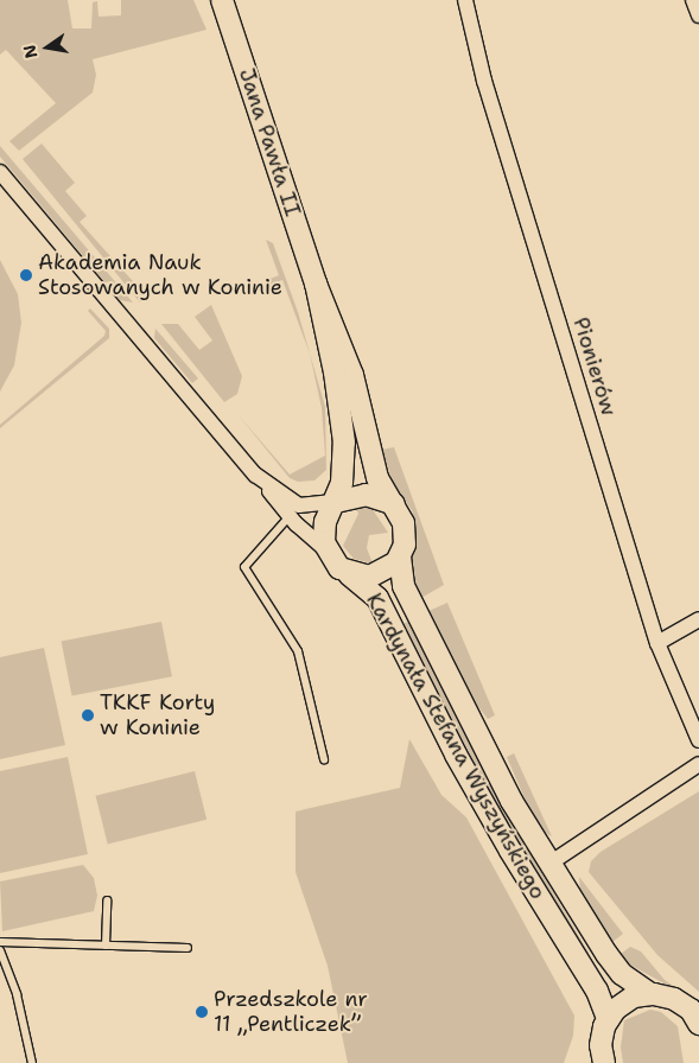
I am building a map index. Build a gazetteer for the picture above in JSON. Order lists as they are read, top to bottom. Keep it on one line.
{"streets":{"main road":["Jana Pawła II","Kardynała Stefana Wyszyńskiego"],"street":["Pionierów"]},"crossings":[["Jana Pawła II","Kardynała Stefana Wyszyńskiego"]],"places":["Akademia Nauk Stosowanych w Koninie","TKKF Korty w Koninie","Przedszkole nr 11 „Pentliczek”"],"north":"left"}
